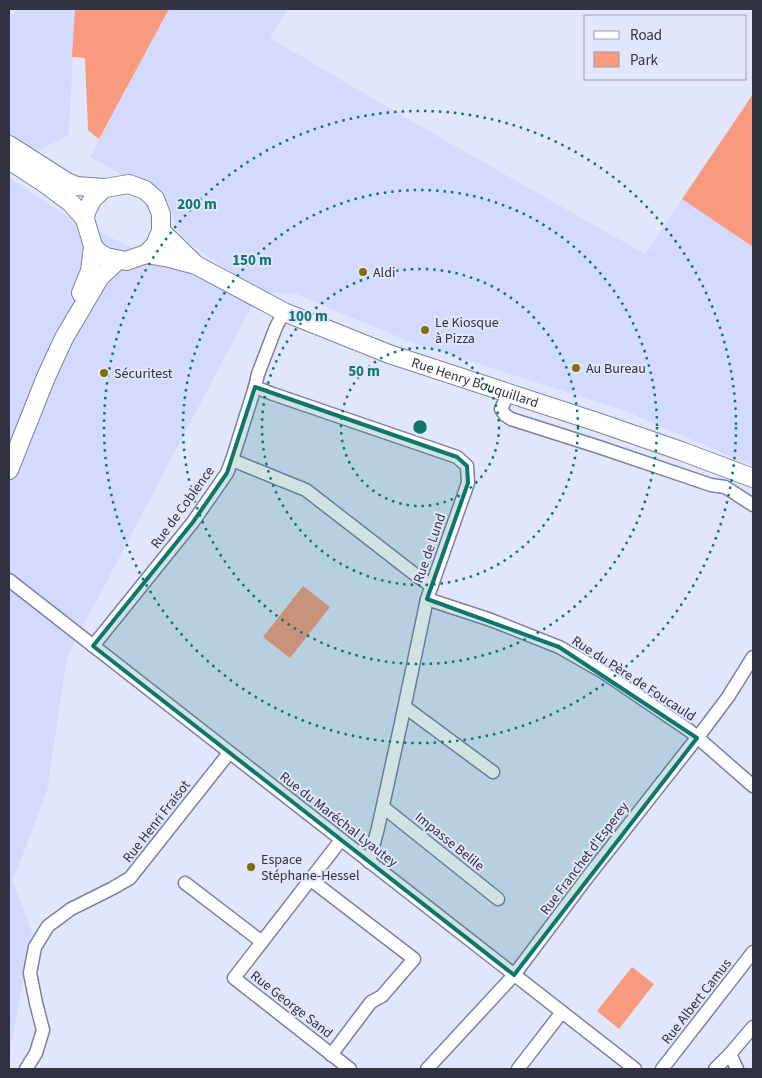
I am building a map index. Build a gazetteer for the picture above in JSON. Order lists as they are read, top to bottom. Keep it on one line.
{"streets":{"main road":["Rue Henry Bouquillard"],"street":["Rue de Coblence","Rue de Lund","Rue du Père de Foucauld","Rue du Maréchal Lyautey","Rue Henri Fraisot","Impasse Belile","Rue Franchet d'Esperey","Rue Albert Camus","Rue George Sand"]},"crossings":[["Rue Henry Bouquillard","Rue de Coblence"],["Rue de Coblence","Rue de Lund"],["Rue de Coblence","Rue du Maréchal Lyautey"],["Rue de Lund","Rue du Père de Foucauld"],["Rue de Lund","Rue du Maréchal Lyautey"],["Rue de Lund","Impasse Belile"],["Rue du Père de Foucauld","Rue Franchet d'Esperey"],["Rue du Maréchal Lyautey","Rue Henri Fraisot"],["Rue du Maréchal Lyautey","Rue Franchet d'Esperey"],["Rue du Maréchal Lyautey","Rue George Sand"]],"places":["Aldi","Le Kiosque à Pizza","Au Bureau","Sécuritest","Espace Stéphane-Hessel"],"legend":["Road","Park"],"rings":["200 m","150 m","100 m","50 m"]}
